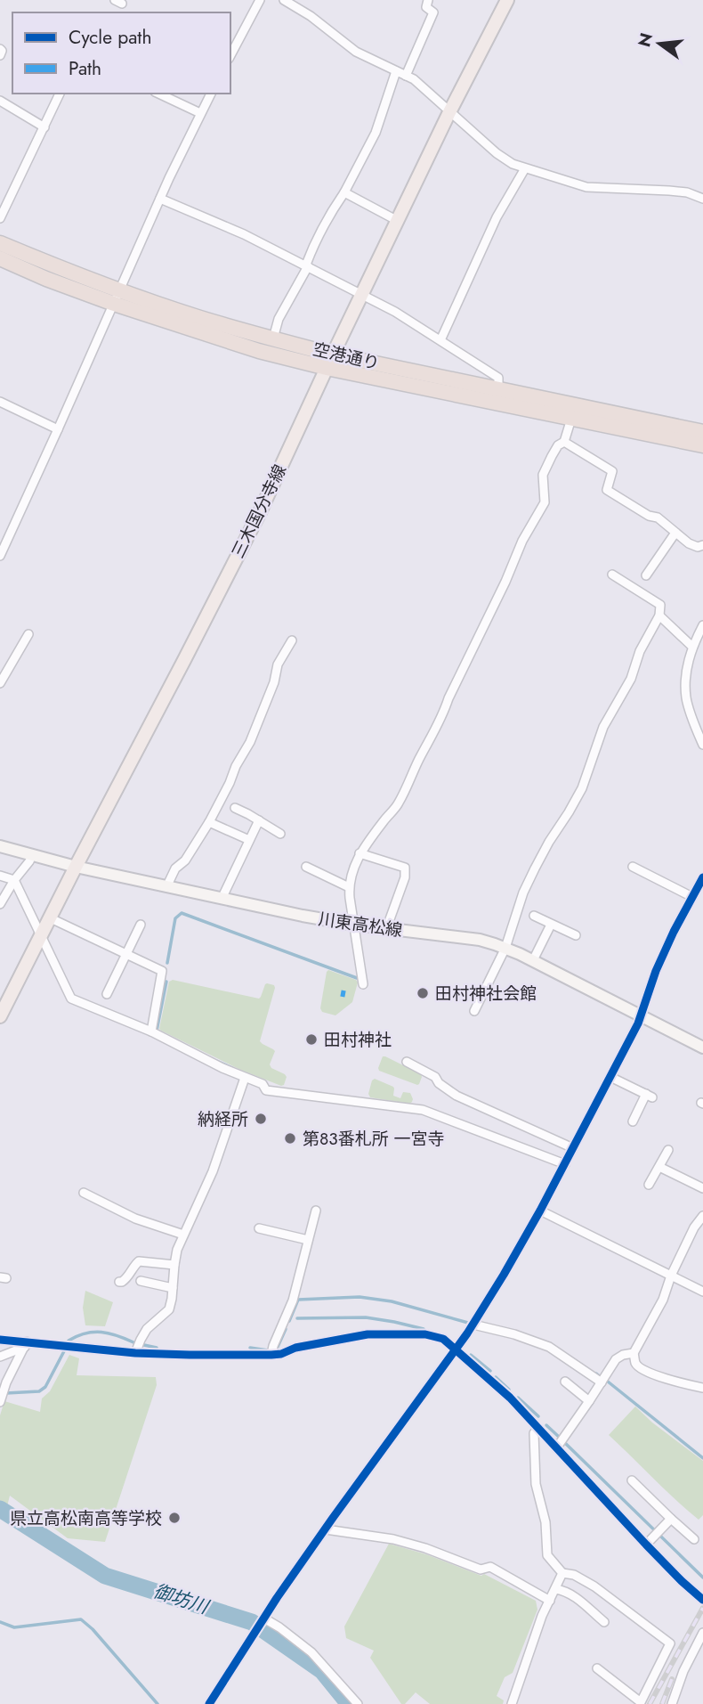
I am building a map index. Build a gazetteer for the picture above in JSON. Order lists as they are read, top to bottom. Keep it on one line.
{"streets":{"highway":["空港通り"],"main road":["三木国分寺線","川東高松線"]},"crossings":[["空港通り","三木国分寺線"],["三木国分寺線","川東高松線"]],"water":["御坊川"],"places":["田村神社会館","田村神社","納経所","第83番札所 一宮寺","県立高松南高等学校"],"legend":["Cycle path","Path"],"north":"left"}
